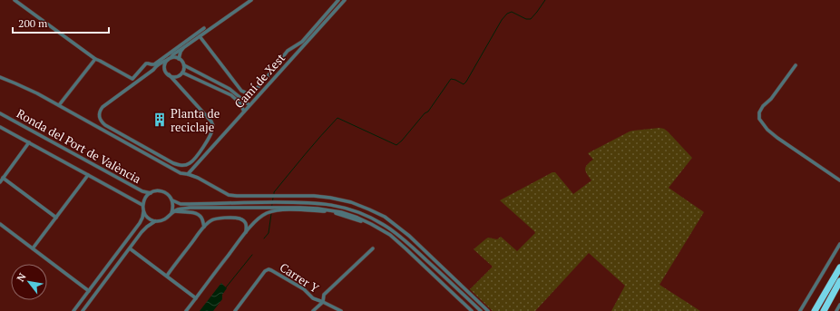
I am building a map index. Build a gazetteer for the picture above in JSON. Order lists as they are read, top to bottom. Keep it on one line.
{"streets":{"street":["Camí de Xest","Ronda del Port de València","Carrer Y"]},"places":{"building":["Planta de reciclaje"]},"scale_bar":"200 m","north":"top left"}
